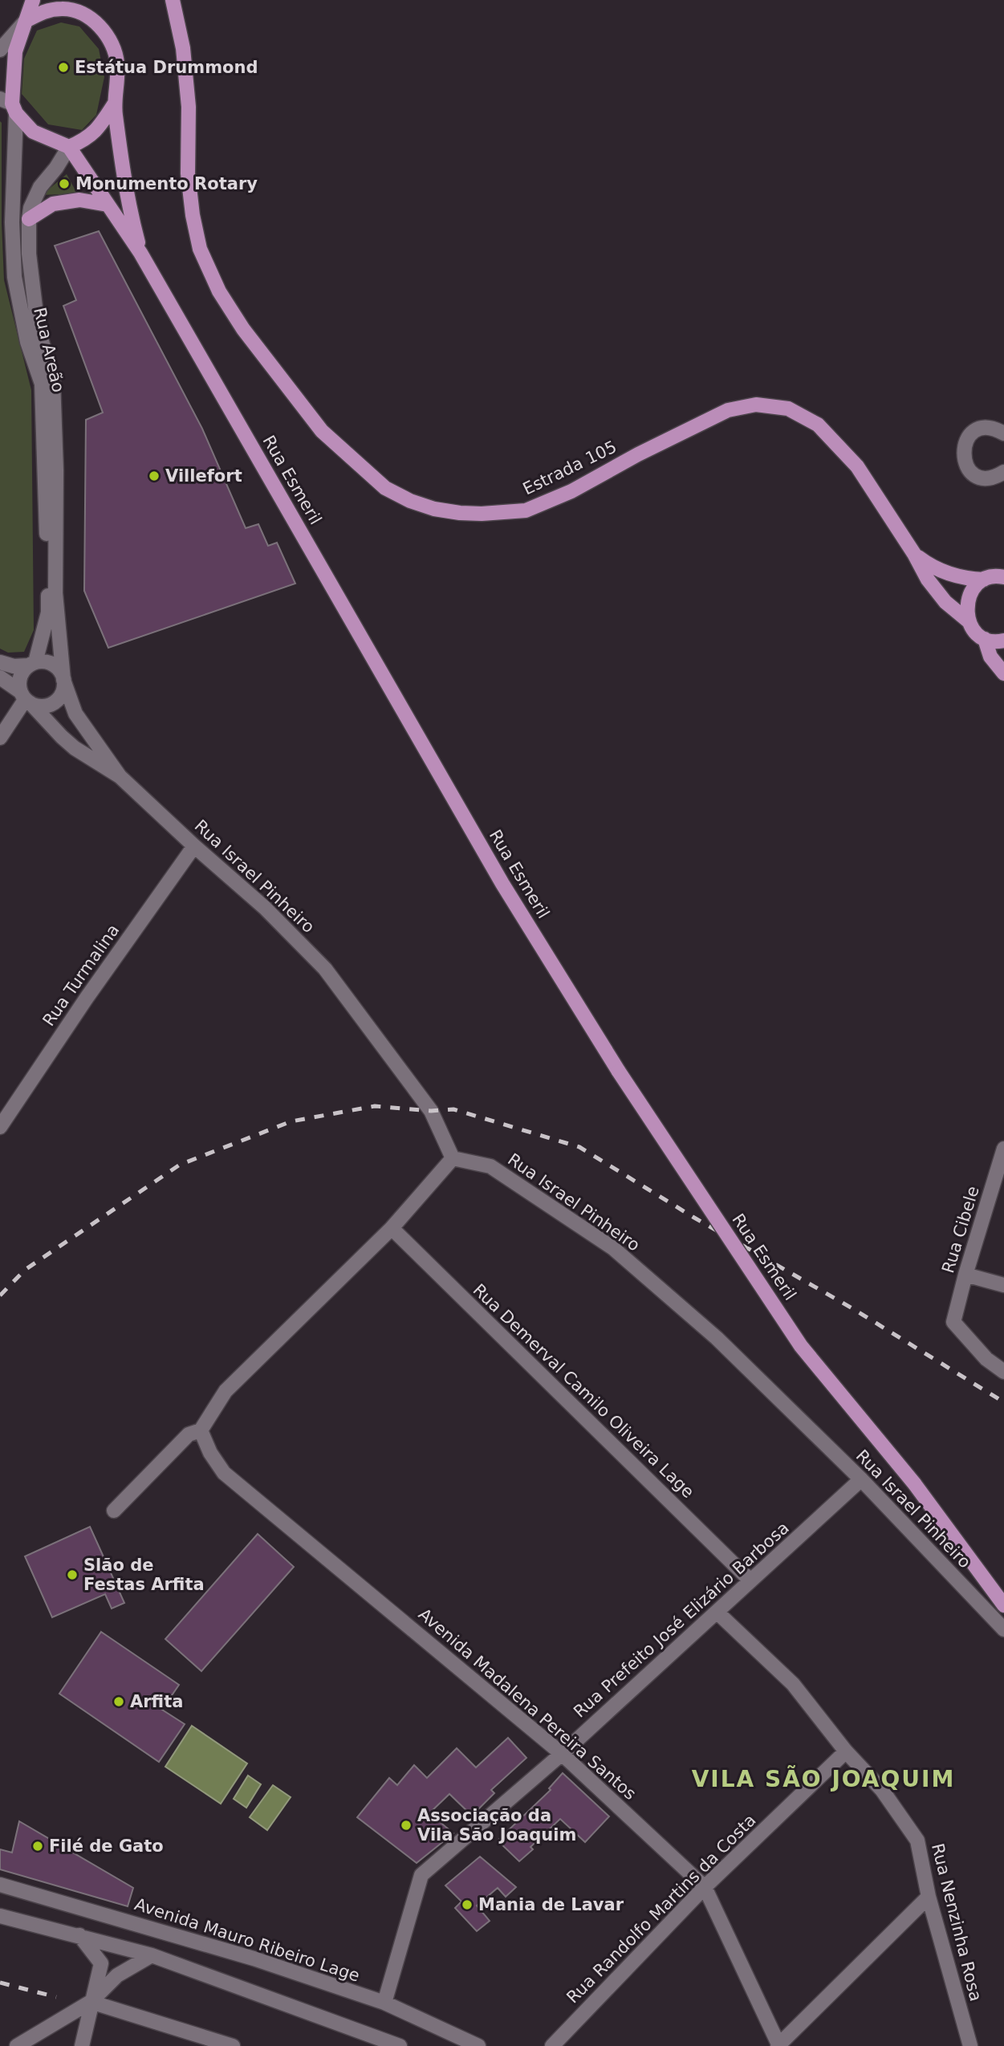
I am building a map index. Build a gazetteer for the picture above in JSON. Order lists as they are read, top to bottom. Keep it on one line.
{"streets":{"main road":["Estrada 105","Rua Esmeril"],"street":["Rua Areão","Rua Israel Pinheiro","Rua Turmalina","Rua Cibele","Rua Demerval Camilo Oliveira Lage","Rua Prefeito José Elizário Barbosa","Avenida Madalena Pereira Santos","Rua Randolfo Martins da Costa","Rua Nenzinha Rosa","Avenida Mauro Ribeiro Lage"]},"crossings":[["Rua Areão","Rua Israel Pinheiro"],["Rua Israel Pinheiro","Rua Turmalina"],["Rua Israel Pinheiro","Rua Prefeito José Elizário Barbosa"],["Rua Demerval Camilo Oliveira Lage","Rua Prefeito José Elizário Barbosa"],["Rua Prefeito José Elizário Barbosa","Avenida Madalena Pereira Santos"],["Rua Prefeito José Elizário Barbosa","Rua Nenzinha Rosa"],["Rua Prefeito José Elizário Barbosa","Avenida Mauro Ribeiro Lage"],["Avenida Madalena Pereira Santos","Rua Randolfo Martins da Costa"],["Rua Randolfo Martins da Costa","Rua Nenzinha Rosa"]],"districts":["VILA SÃO JOAQUIM"],"places":["Estátua Drummond","Monumento Rotary","Villefort","Slão de Festas Arfita","Arfita","Associação da Vila São Joaquim","Filé de Gato","Mania de Lavar"]}
